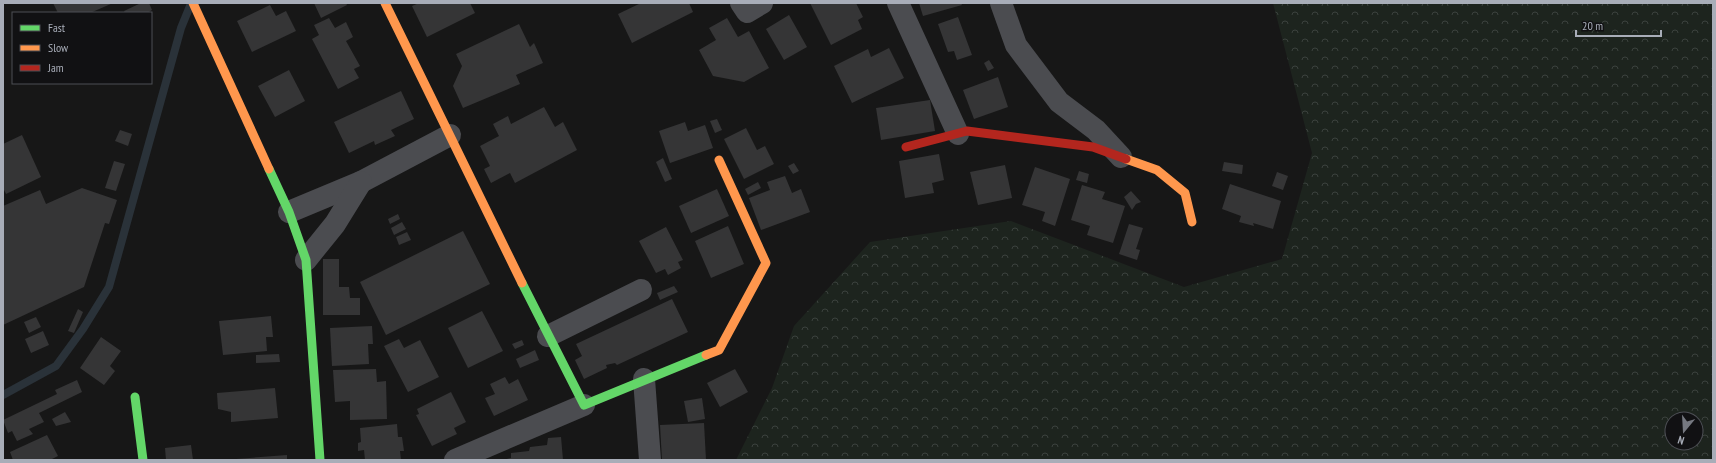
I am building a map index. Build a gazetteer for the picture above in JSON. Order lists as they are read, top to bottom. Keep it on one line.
{"legend":["Fast","Slow","Jam"],"scale_bar":"20 m","north":"bottom"}
